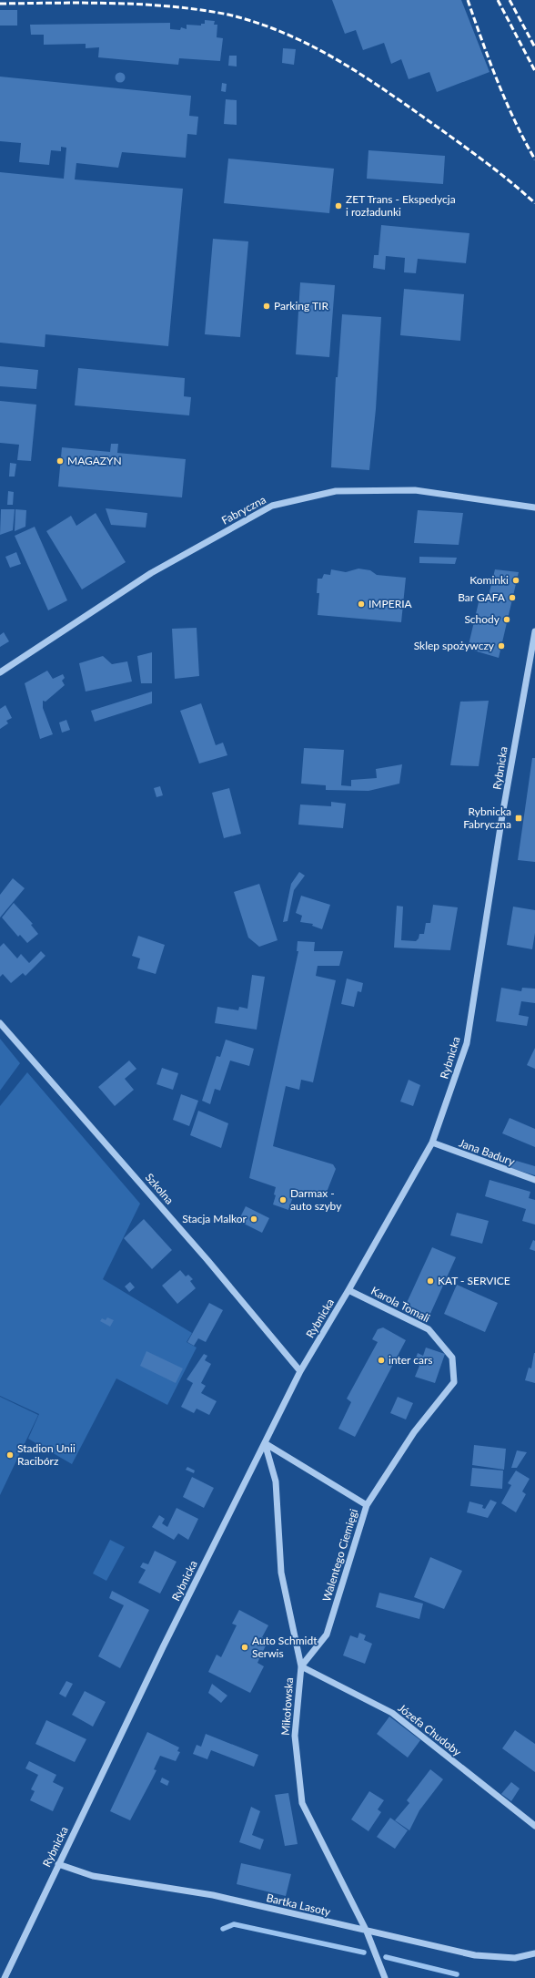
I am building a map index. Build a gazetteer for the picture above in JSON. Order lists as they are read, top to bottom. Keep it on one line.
{"streets":{"street":["Fabryczna","Rybnicka","Jana Badury","Szkolna","Karola Tomali","Walentego Ciemięgi","Mikołowska","Józefa Chudoby","Bartka Lasoty"]},"crossings":[["Rybnicka","Jana Badury"],["Rybnicka","Szkolna"],["Rybnicka","Karola Tomali"],["Rybnicka","Mikołowska"],["Rybnicka","Bartka Lasoty"],["Karola Tomali","Walentego Ciemięgi"],["Walentego Ciemięgi","Mikołowska"],["Walentego Ciemięgi","Józefa Chudoby"],["Mikołowska","Józefa Chudoby"],["Mikołowska","Bartka Lasoty"]],"places":{"other":["ZET Trans - Ekspedycja i rozładunki","Parking TIR","MAGAZYN","Kominki","Bar GAFA","IMPERIA","Schody","Sklep spożywczy","Darmax - auto szyby","Stacja Malkor","KAT - SERVICE","inter cars","Stadion Unii Racibórz","Auto Schmidt Serwis"],"transit":["Rybnicka Fabryczna"]}}
